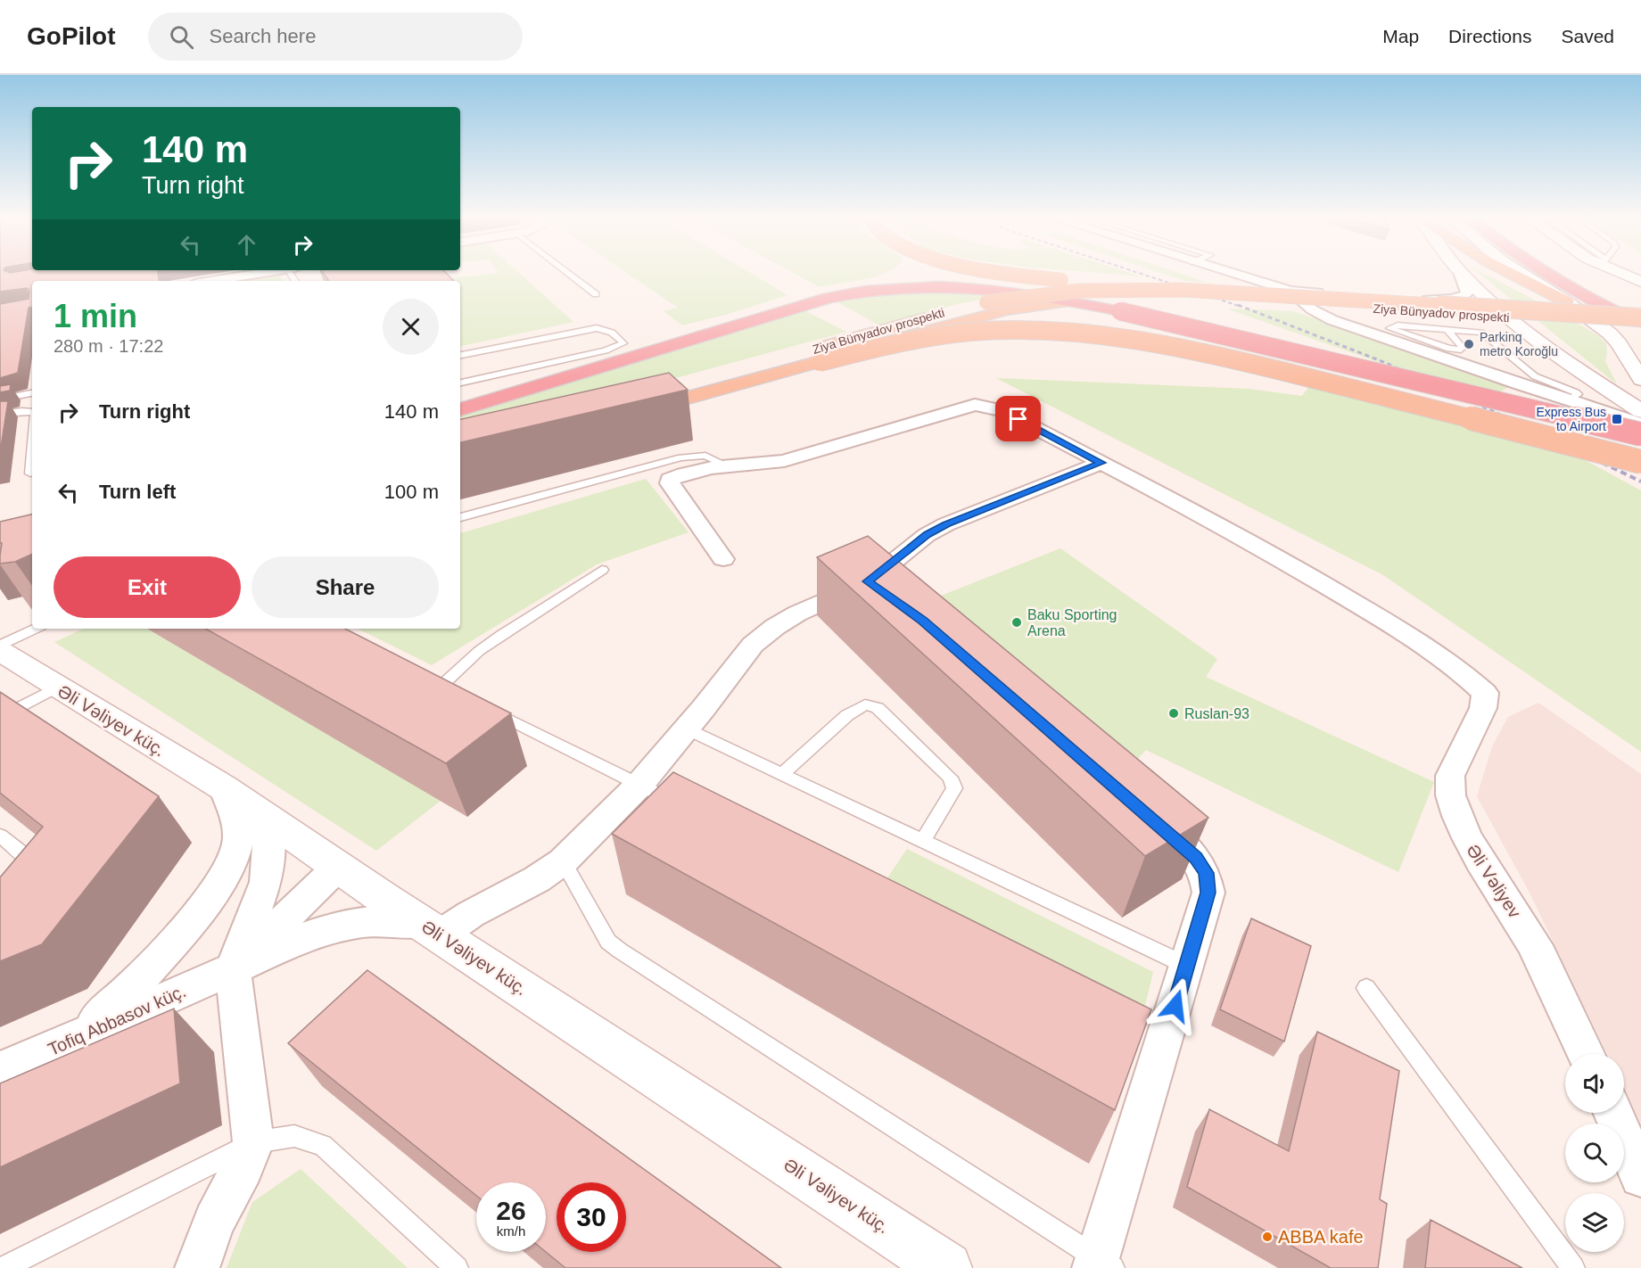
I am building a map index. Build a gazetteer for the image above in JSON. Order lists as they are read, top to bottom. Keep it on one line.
{"streets":{"main road":["Ziya Bünyadov prospekti","Əli Vəliyev küç."],"street":["Əli Vəliyev","Tofiq Abbasov küç."]},"crossings":[["Əli Vəliyev küç.","Tofiq Abbasov küç."]],"places":{"other":["Parkinq metro Koroğlu","Baku Sporting Arena","Ruslan-93","ABBA kafe"],"transit":["Express Bus to Airport"]},"page":{"header":"GoPilot","search":"Search here","nav":["Map","Directions","Saved"],"turn":["140 m","Turn right"],"heading":["1 min","280 m · 17:22"],"list":[{"name":"Turn right","value":"140 m"},{"name":"Turn left","value":"100 m"}],"buttons":["Exit","Share"],"speed":"26 km/h","limit":"30"}}
